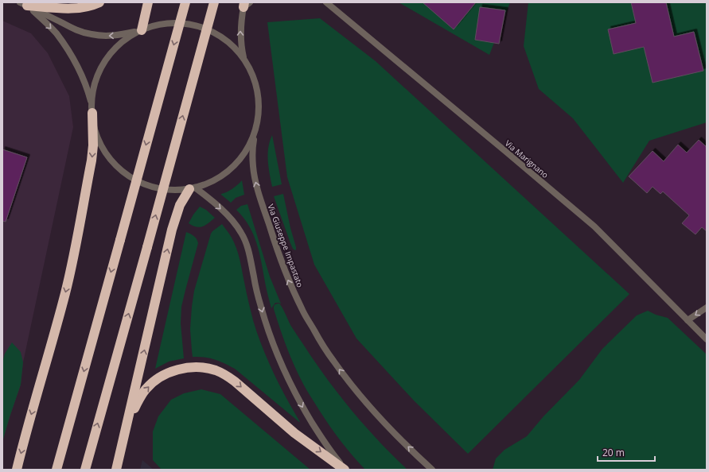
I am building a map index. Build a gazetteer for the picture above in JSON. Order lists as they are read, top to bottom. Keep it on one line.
{"streets":{"street":["Via Marignano","Via Giuseppe Impastato"]},"scale_bar":"20 m"}
